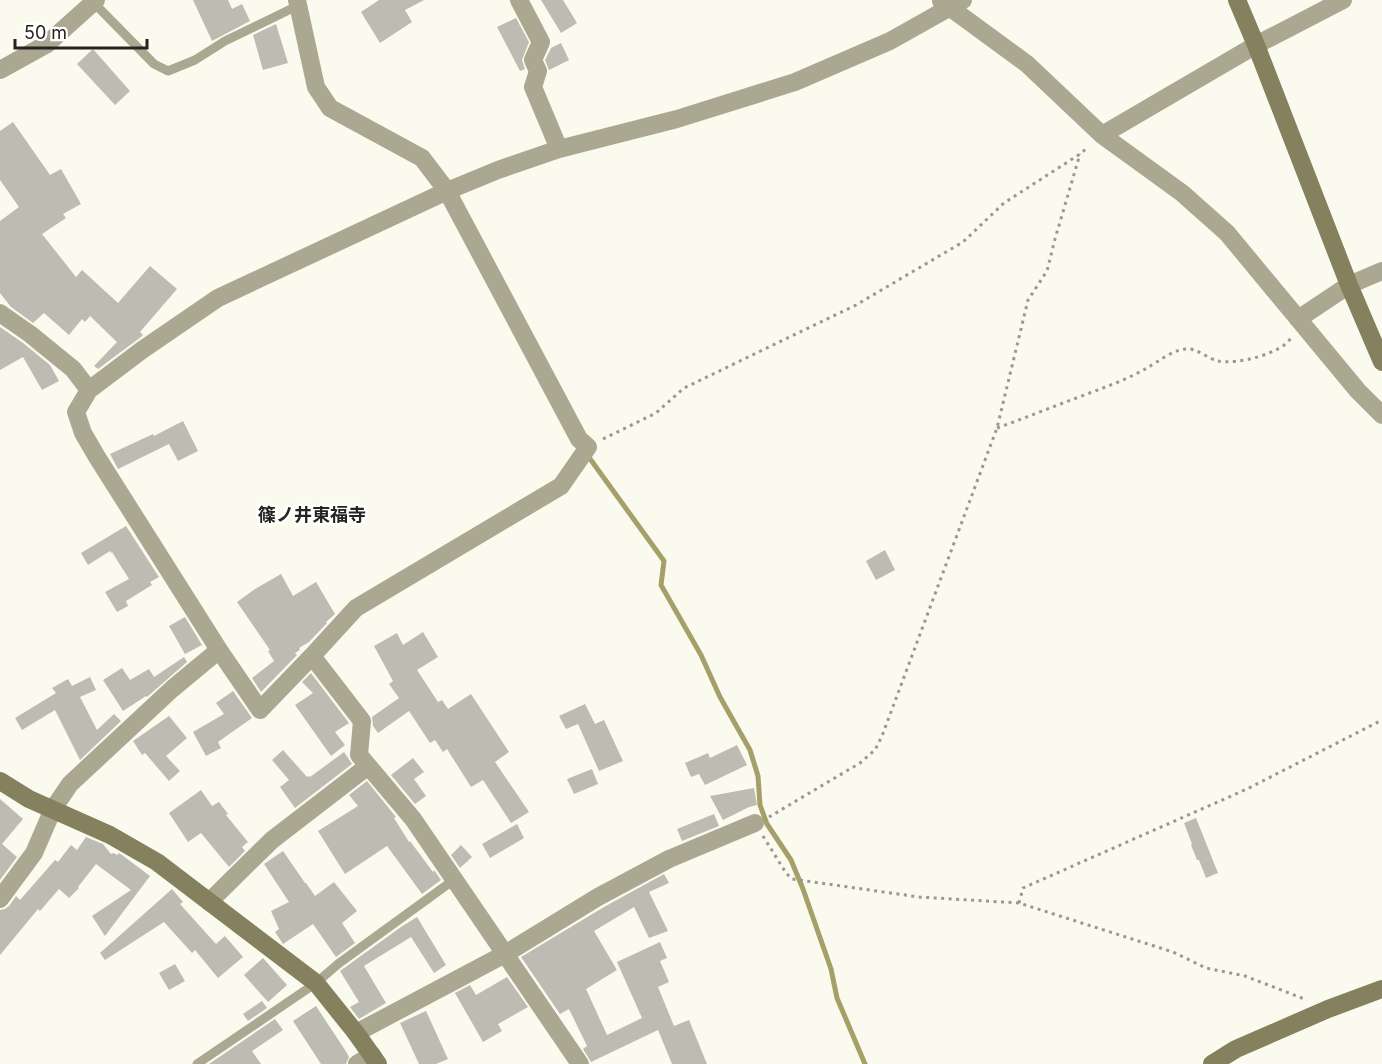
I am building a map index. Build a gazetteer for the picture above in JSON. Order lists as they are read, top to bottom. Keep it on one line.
{"districts":["篠ノ井東福寺"],"scale_bar":"50 m"}
